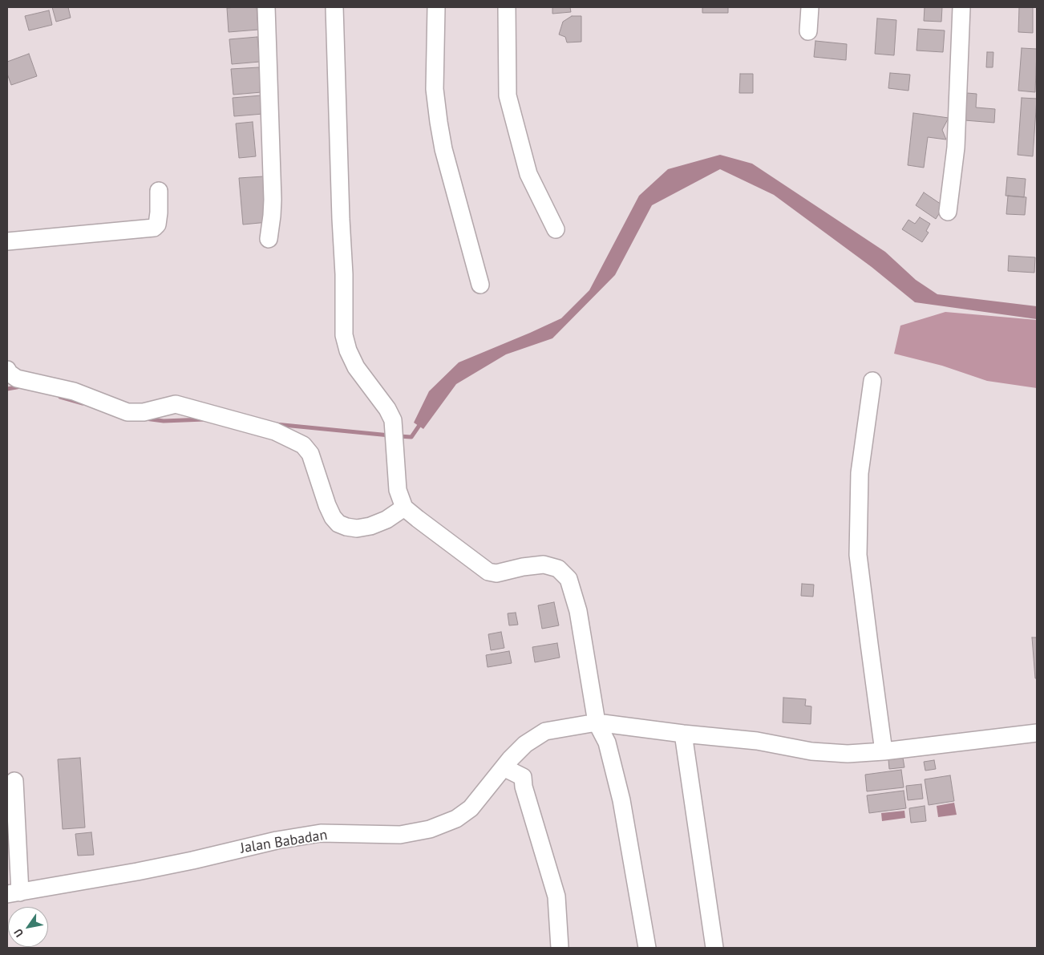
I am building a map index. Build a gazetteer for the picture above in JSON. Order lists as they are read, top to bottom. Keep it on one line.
{"streets":{"street":["Jalan Babadan"]},"north":"bottom left"}
